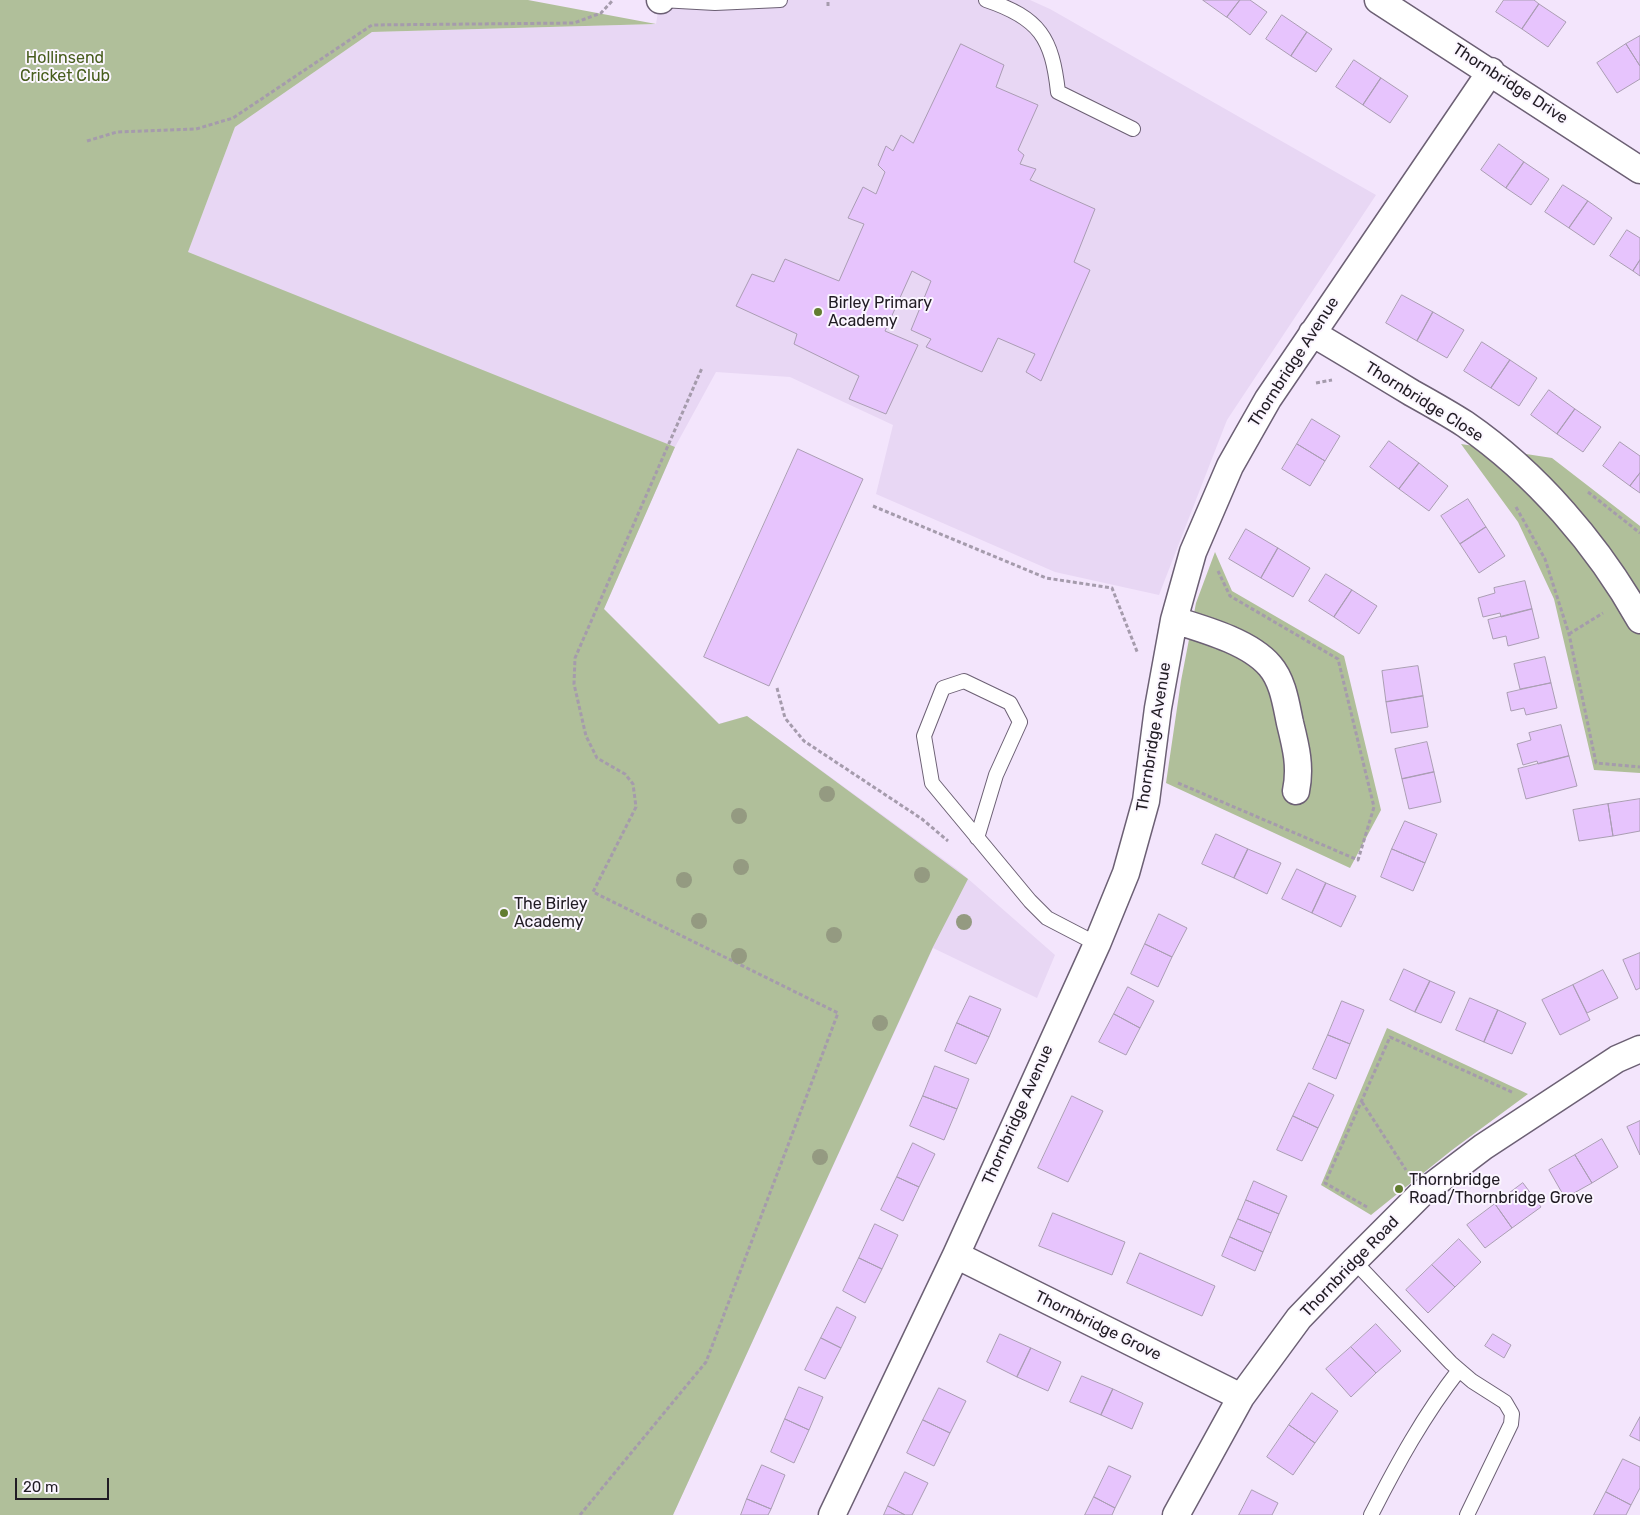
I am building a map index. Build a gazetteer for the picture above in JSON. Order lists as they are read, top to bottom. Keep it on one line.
{"streets":{"street":["Thornbridge Drive","Thornbridge Avenue","Thornbridge Close","Thornbridge Road","Thornbridge Grove"]},"crossings":[["Thornbridge Drive","Thornbridge Avenue"],["Thornbridge Avenue","Thornbridge Close"],["Thornbridge Avenue","Thornbridge Grove"],["Thornbridge Road","Thornbridge Grove"]],"parks":["Hollinsend Cricket Club"],"places":["Birley Primary Academy","The Birley Academy","Thornbridge Road/Thornbridge Grove"],"scale_bar":"20 m"}
